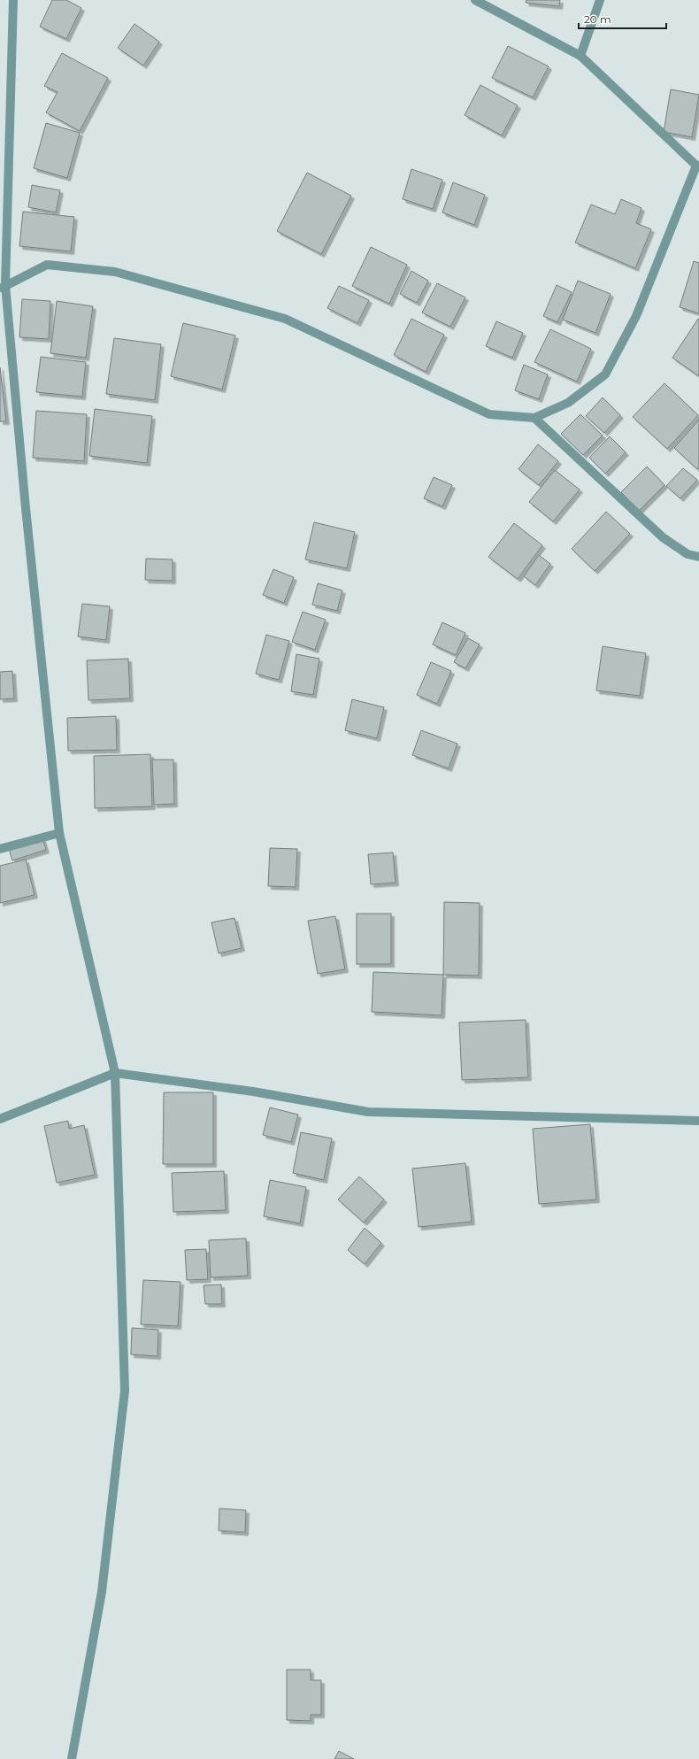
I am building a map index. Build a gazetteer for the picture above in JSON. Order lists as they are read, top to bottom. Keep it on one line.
{"scale_bar":"20 m"}
